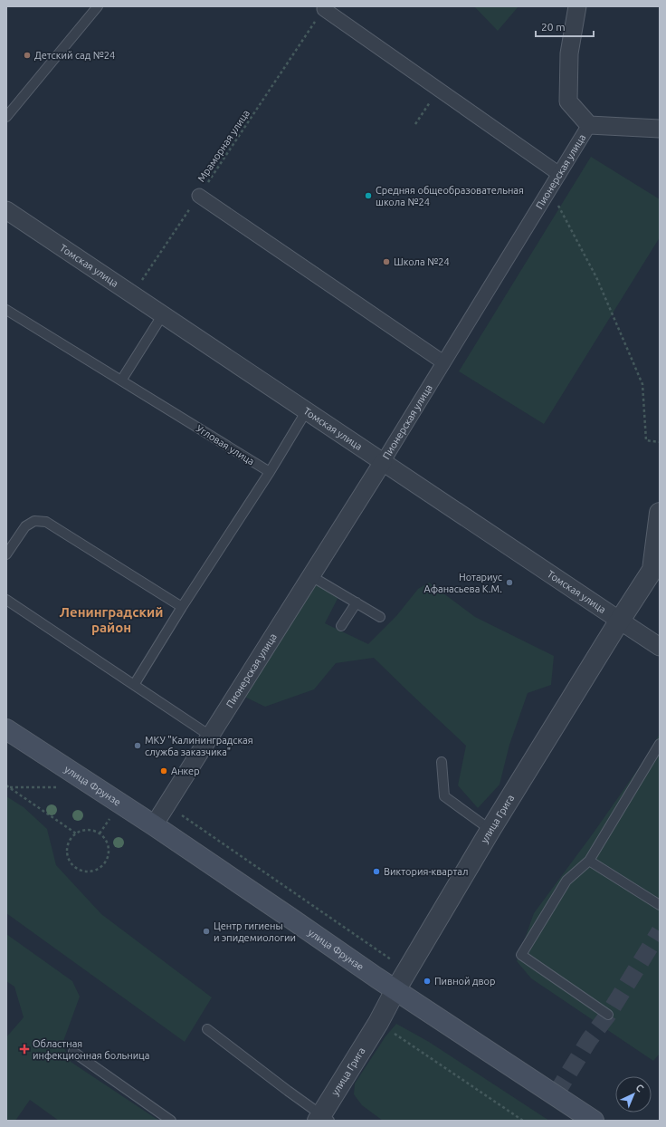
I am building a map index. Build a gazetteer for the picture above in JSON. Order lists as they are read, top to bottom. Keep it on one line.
{"streets":{"main road":["улица Фрунзе"],"street":["Пионерская улица","Томская улица","улица Грига"],"lane":["Угловая улица"],"path":["Мраморная улица"]},"crossings":[["Мраморная улица","Томская улица"],["Пионерская улица","Томская улица"],["Пионерская улица","улица Фрунзе"],["Томская улица","улица Грига"],["улица Фрунзе","улица Грига"]],"districts":["Ленинградский район"],"places":{"other":["Детский сад №24","Средняя общеобразовательная школа №24","Школа №24","Нотариус Афанасьева К.М.","МКУ \"Калининградская служба заказчика\"","Анкер","Виктория-квартал","Центр гигиены и эпидемиологии","Пивной двор"],"health":["Областная инфекционная больница"]},"scale_bar":"20 m","north":"top right"}
